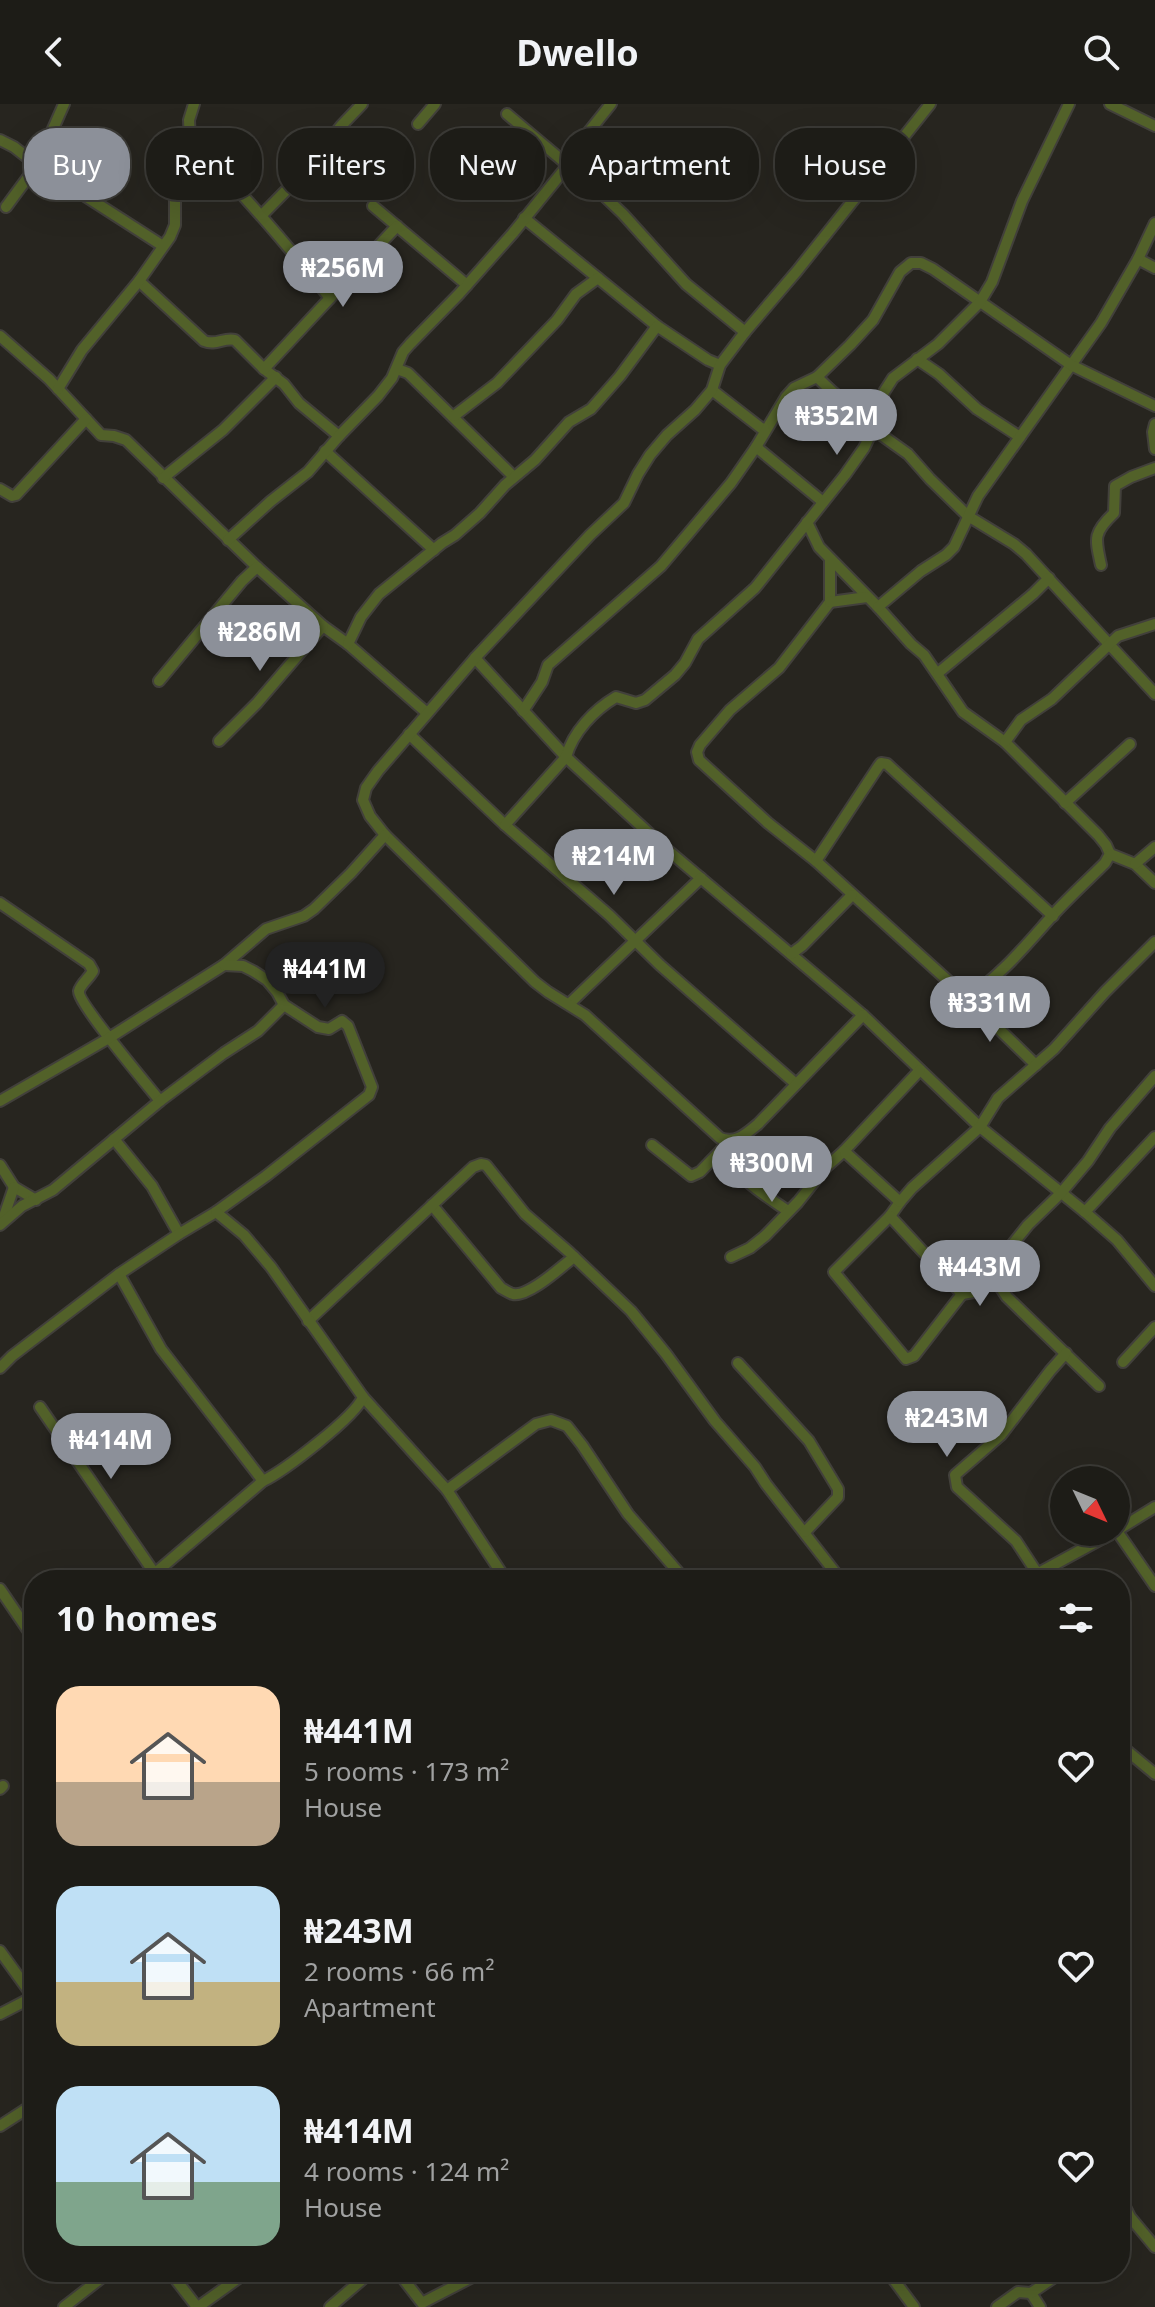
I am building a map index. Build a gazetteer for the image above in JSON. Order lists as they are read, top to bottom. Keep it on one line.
{"north":"bottom right","page":{"header":"Dwello","chip":["Buy","Rent","Filters","New","Apartment","House"],"price":["₦256M","₦352M","₦286M","₦214M","₦441M","₦331M","₦300M","₦443M","₦243M","₦414M"],"heading":"10 homes","list":[{"name":"₦441M","note":"5 rooms · 173 m² · House"},{"name":"₦243M","note":"2 rooms · 66 m² · Apartment"},{"name":"₦414M","note":"4 rooms · 124 m² · House"}]}}
